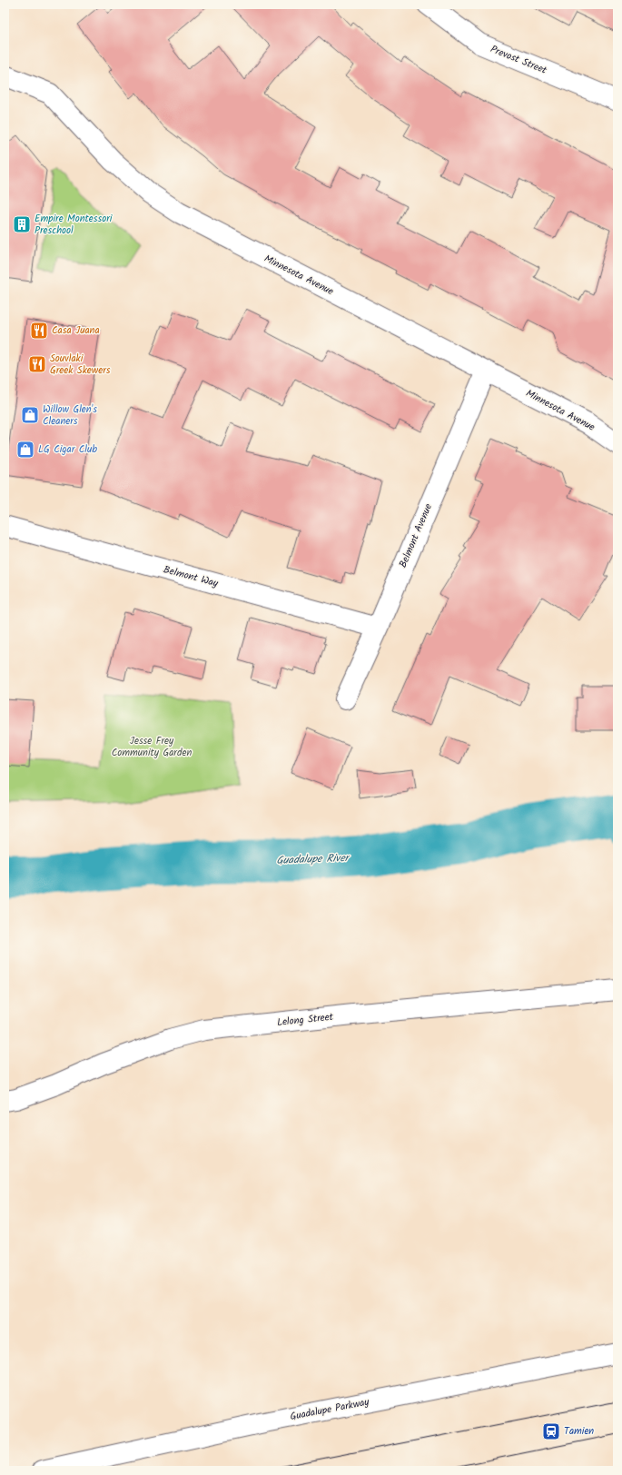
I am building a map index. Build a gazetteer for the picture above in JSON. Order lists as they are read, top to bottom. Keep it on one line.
{"streets":{"main road":["Prevost Street","Minnesota Avenue","Belmont Avenue","Belmont Way","Lelong Street","Guadalupe Parkway"]},"crossings":[["Minnesota Avenue","Belmont Avenue"],["Belmont Avenue","Belmont Way"]],"water":["Guadalupe River"],"parks":["Jesse Frey Community Garden"],"places":{"building":["Empire Montessori Preschool"],"restaurant":["Casa Juana","Souvlaki Greek Skewers"],"shop":["Willow Glen's Cleaners","LG Cigar Club"],"station":["Tamien"]}}
